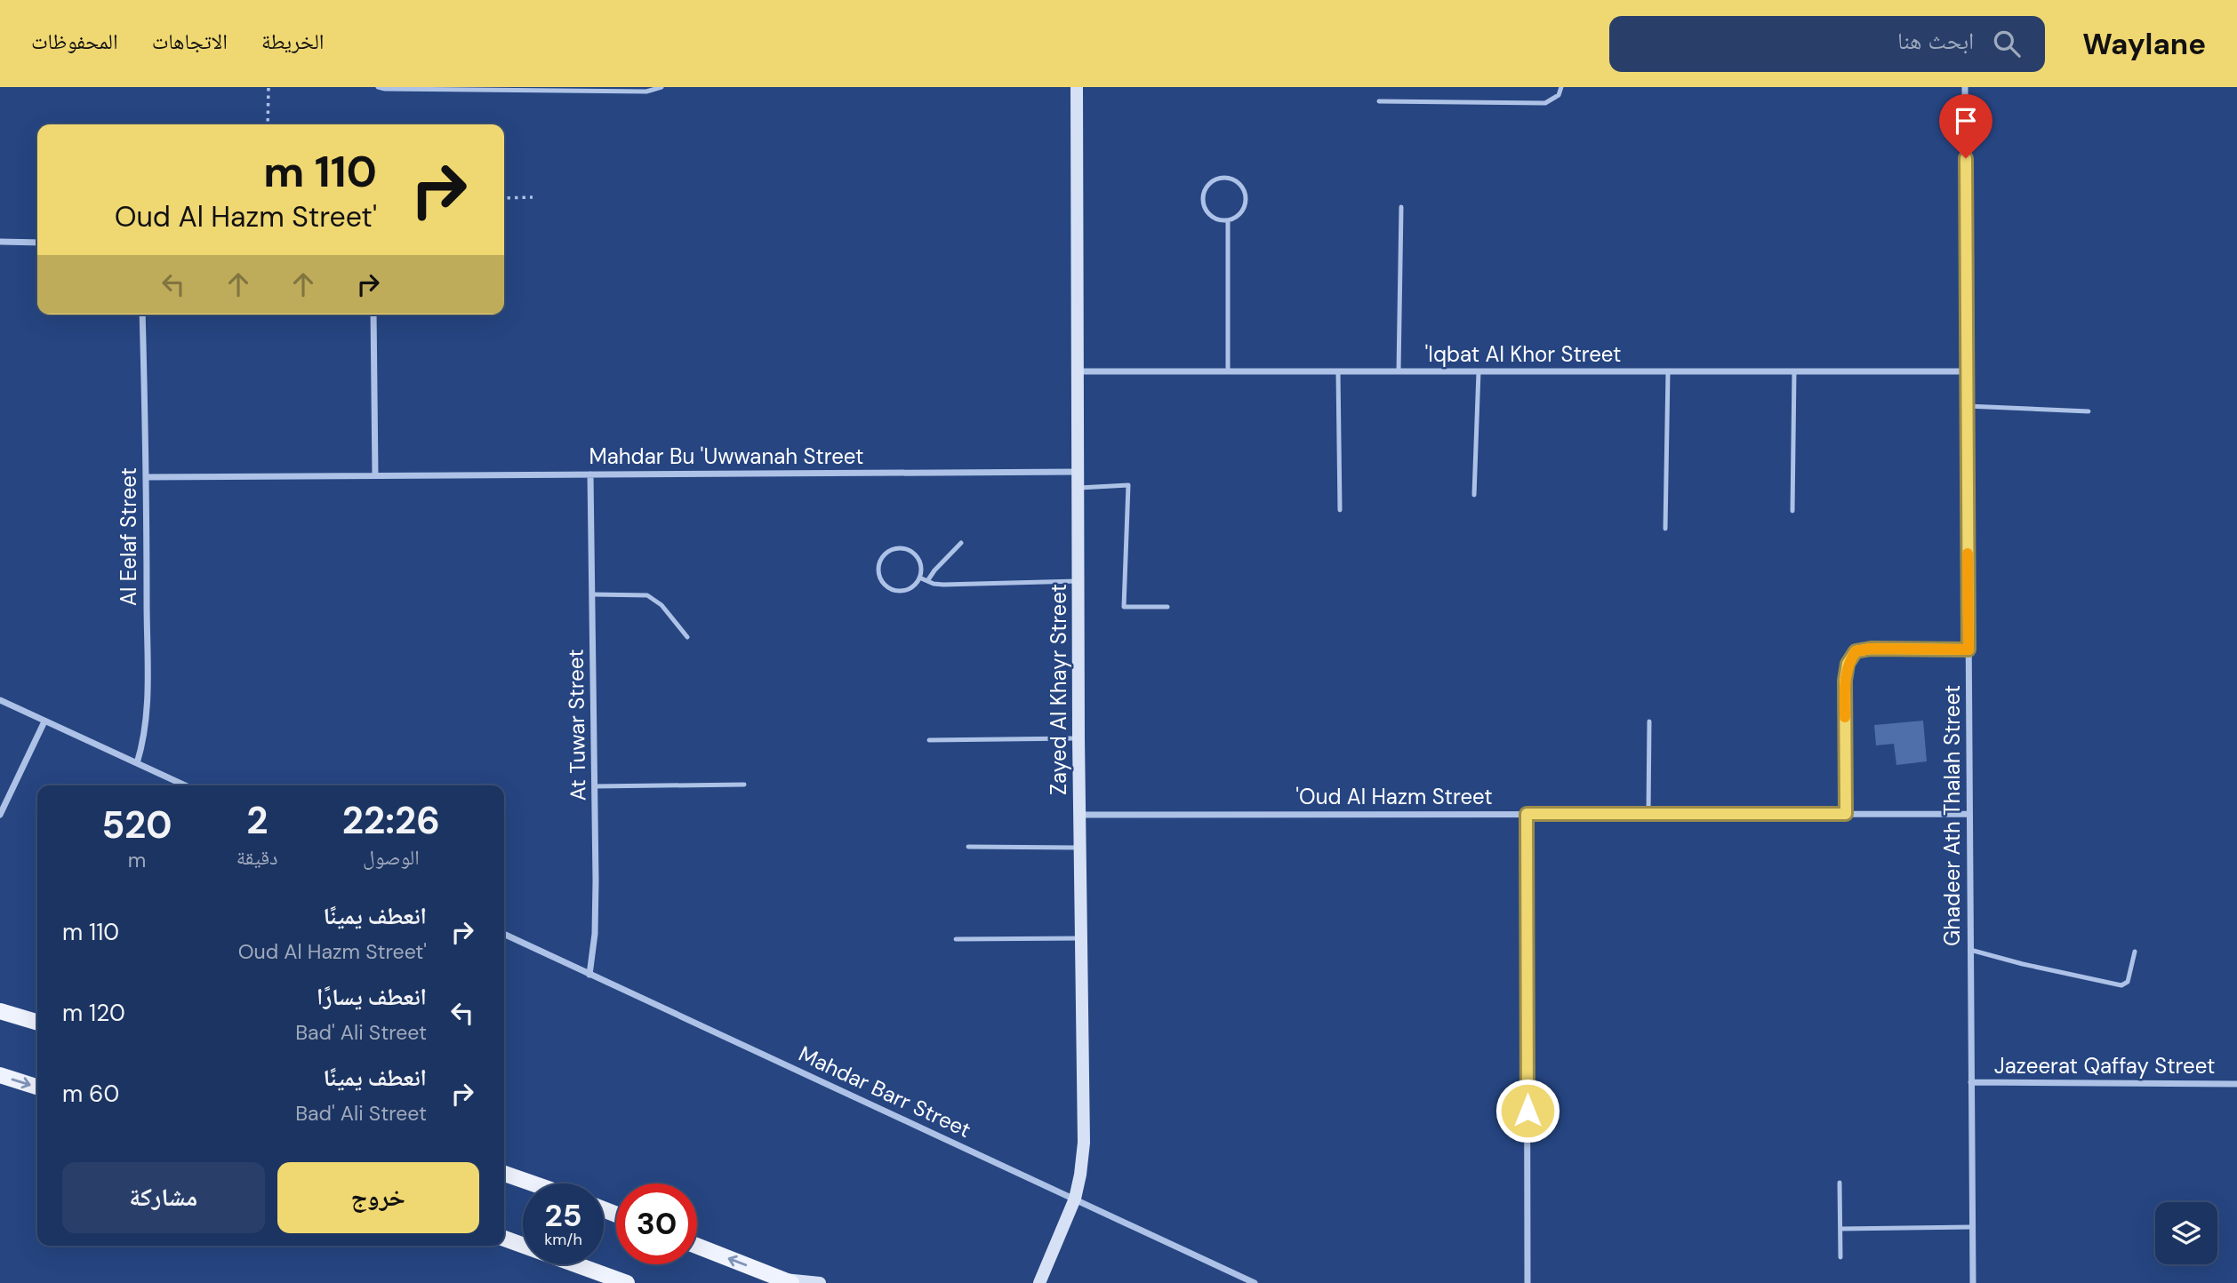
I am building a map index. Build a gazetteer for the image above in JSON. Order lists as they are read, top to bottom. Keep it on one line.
{"streets":{"street":["'Iqbat Al Khor Street","Mahdar Bu 'Uwwanah Street","Al Eelaf Street","Zayed Al Khayr Street","At Tuwar Street","'Oud Al Hazm Street","Ghadeer Ath Thalah Street","Jazeerat Qaffay Street","Mahdar Barr Street"]},"crossings":[["'Iqbat Al Khor Street","Zayed Al Khayr Street"],["'Iqbat Al Khor Street","Ghadeer Ath Thalah Street"],["Mahdar Bu 'Uwwanah Street","Al Eelaf Street"],["Mahdar Bu 'Uwwanah Street","Zayed Al Khayr Street"],["Mahdar Bu 'Uwwanah Street","At Tuwar Street"],["Zayed Al Khayr Street","'Oud Al Hazm Street"],["Zayed Al Khayr Street","Mahdar Barr Street"],["At Tuwar Street","Mahdar Barr Street"],["'Oud Al Hazm Street","Ghadeer Ath Thalah Street"],["Ghadeer Ath Thalah Street","Jazeerat Qaffay Street"]],"page":{"header":"Waylane","search":"ابحث هنا","nav":["الخريطة","الاتجاهات","المحفوظات"],"turn":["110 m","'Oud Al Hazm Street"],"eta":["22:26","الوصول","2","دقيقة","520","m"],"list":[{"name":"انعطف يمينًا","note":"'Oud Al Hazm Street","value":"110 m"},{"name":"انعطف يسارًا","note":"Bad' Ali Street","value":"120 m"},{"name":"انعطف يمينًا","note":"Bad' Ali Street","value":"60 m"}],"buttons":["خروج","مشاركة"],"speed":"25 km/h","limit":"30"}}
